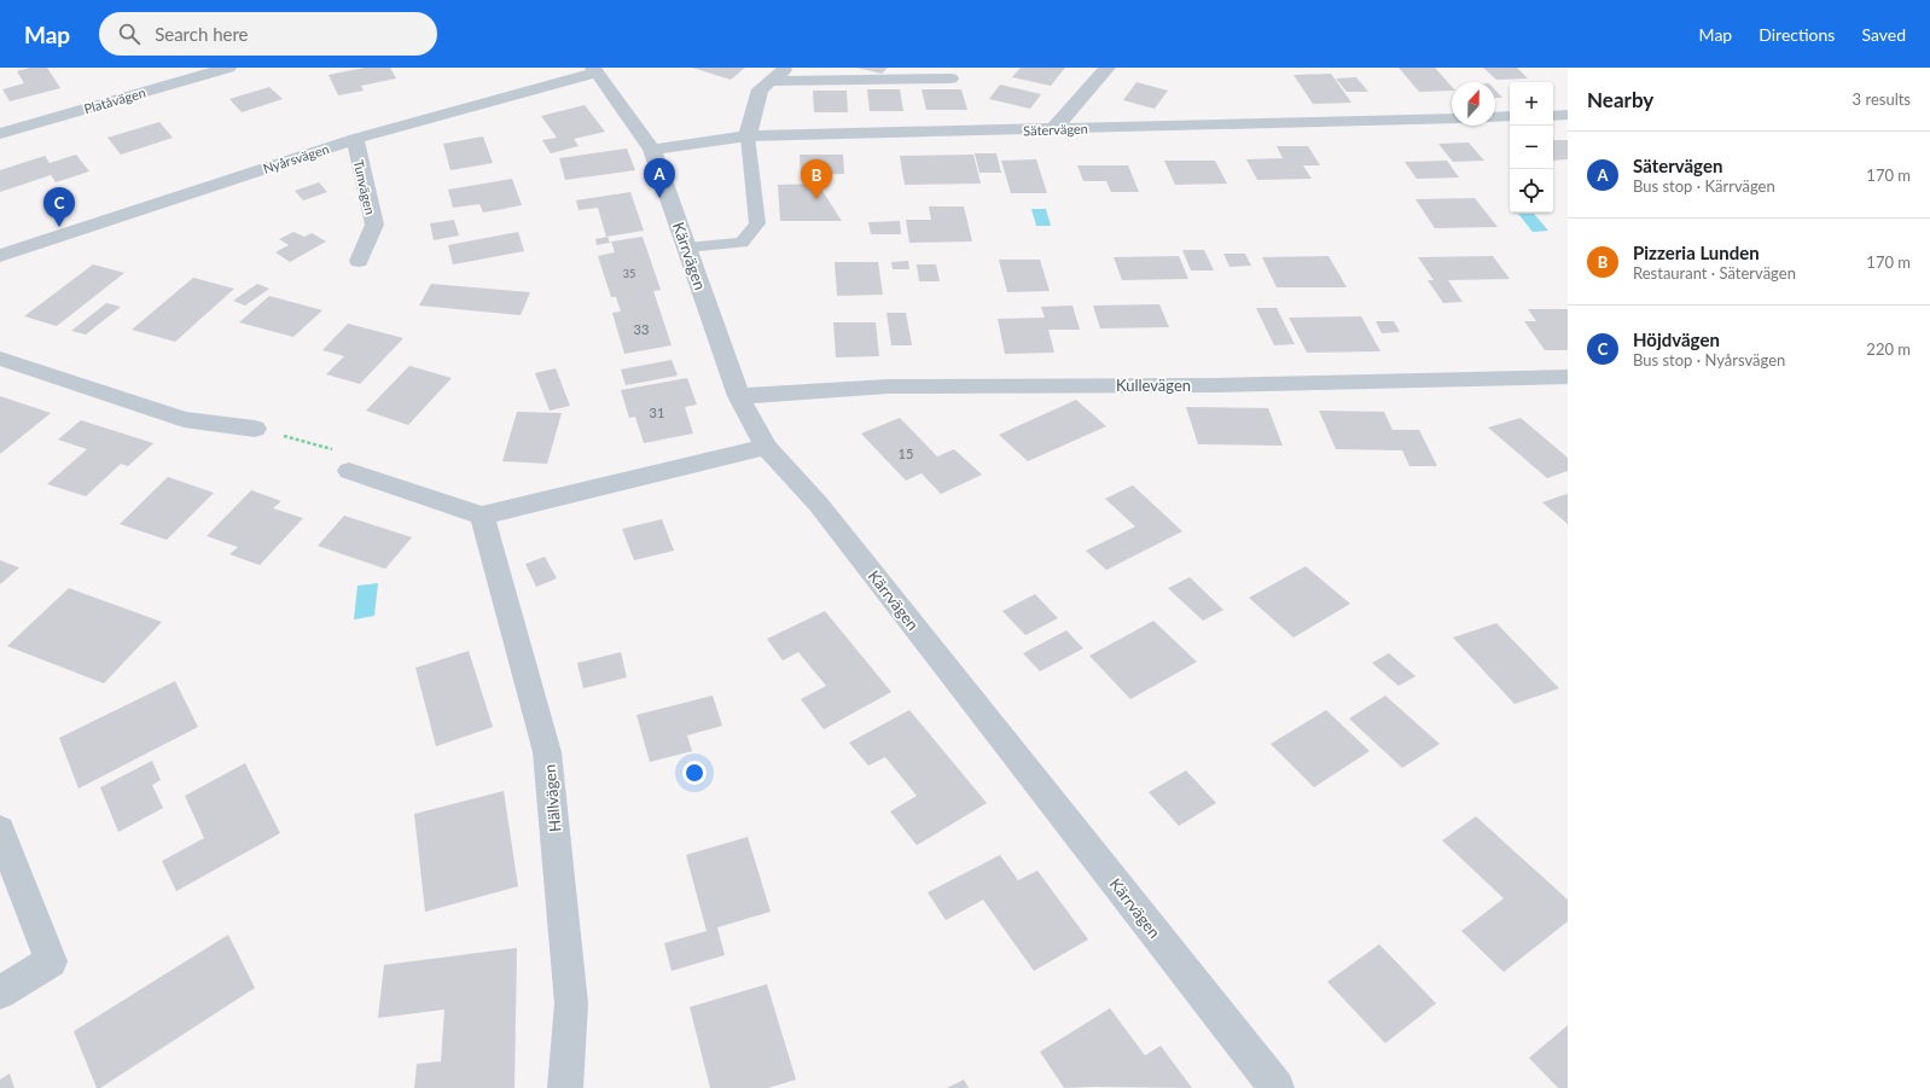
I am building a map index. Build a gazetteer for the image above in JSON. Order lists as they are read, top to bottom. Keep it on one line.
{"streets":{"street":["Platåvägen","Sätervägen","Nyårsvägen","Tunvägen","Kärrvägen","Kullevägen","Hällvägen"]},"crossings":[["Sätervägen","Kärrvägen"],["Nyårsvägen","Tunvägen"],["Nyårsvägen","Kärrvägen"],["Kärrvägen","Kullevägen"]],"house_numbers":["35","33","31","15"],"north":"top","page":{"header":"Map","search":"Search here","nav":["Map","Directions","Saved"],"heading":["Nearby","3 results"],"map_buttons":["+","−"],"list":[{"mark":"A","name":"Sätervägen","note":"Bus stop · Kärrvägen","value":"170 m"},{"mark":"B","name":"Pizzeria Lunden","note":"Restaurant · Sätervägen","value":"170 m"},{"mark":"C","name":"Höjdvägen","note":"Bus stop · Nyårsvägen","value":"220 m"}],"pins":["A","B","C"]}}
